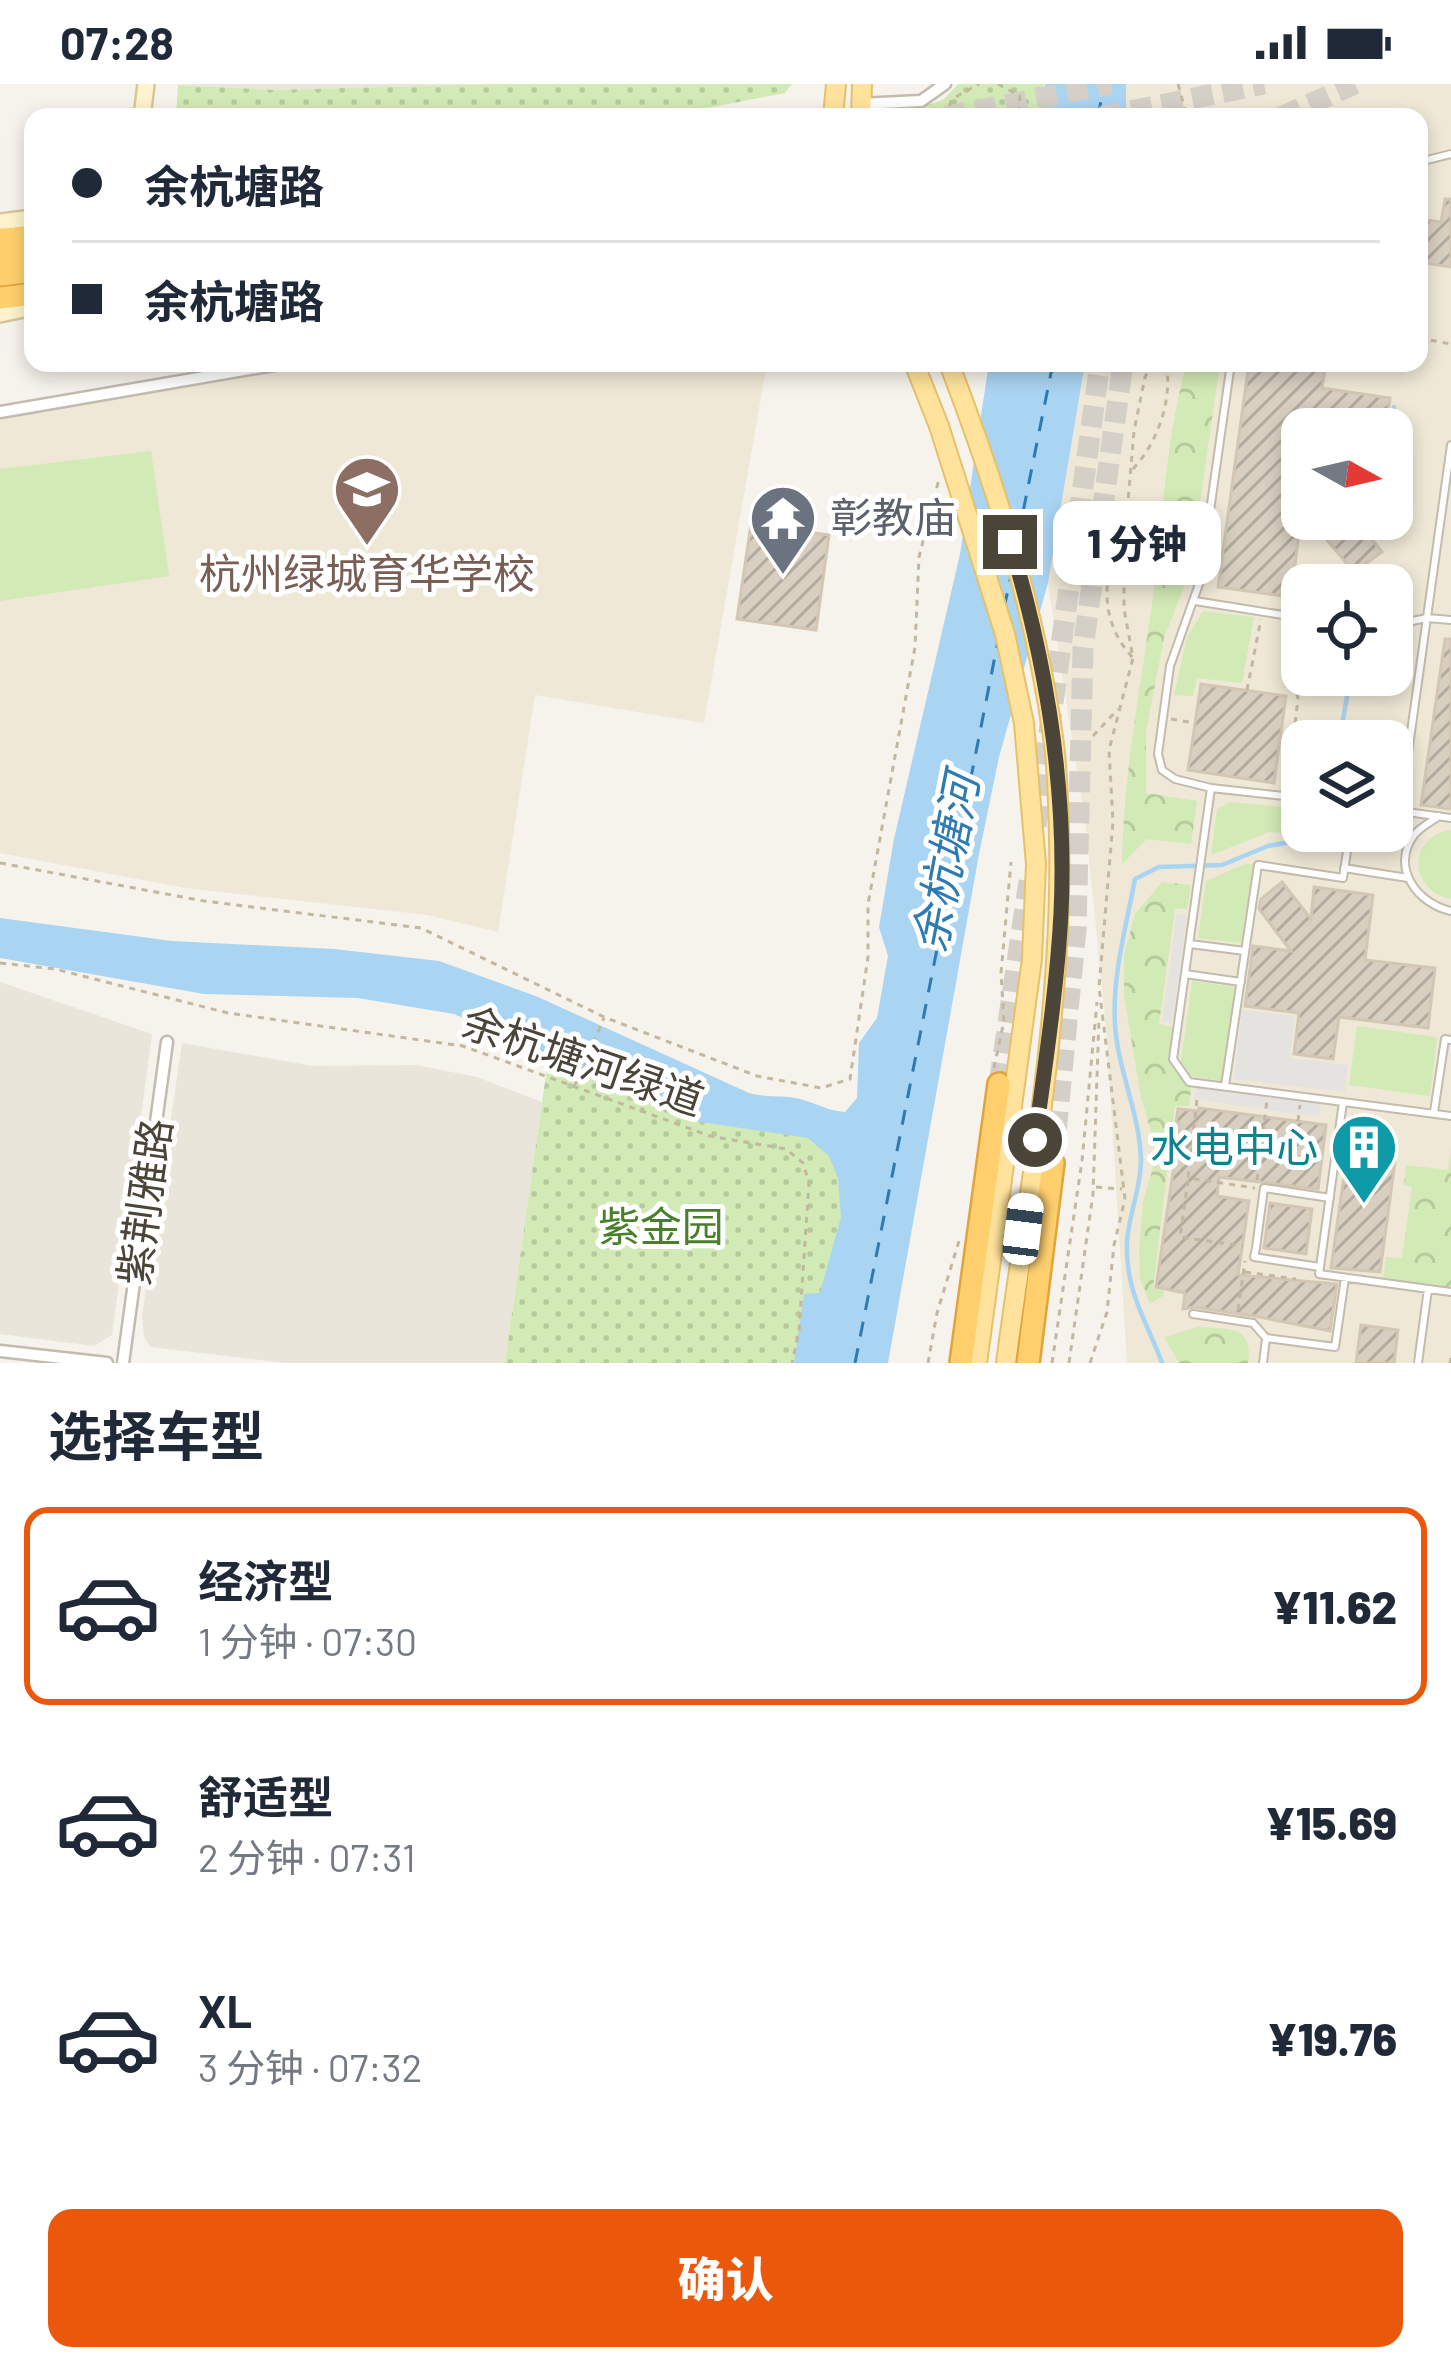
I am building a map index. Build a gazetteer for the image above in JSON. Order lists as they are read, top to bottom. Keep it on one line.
{"streets":{"street":["紫荆雅路"],"path":["余杭塘河绿道"]},"water":["余杭塘河"],"parks":["紫金园"],"places":{"school or university":["杭州绿城育华学校"],"temple":["彰教庙"],"building":["水电中心"]},"north":"right","page":{"status":"07:28","banner":["余杭塘路","余杭塘路"],"bubble":"1 分钟","heading":"选择车型","list":[{"name":"经济型","note":"1 分钟 · 07:30","value":"¥11.62"},{"name":"舒适型","note":"2 分钟 · 07:31","value":"¥15.69"},{"name":"XL","note":"3 分钟 · 07:32","value":"¥19.76"}],"buttons":"确认"}}
